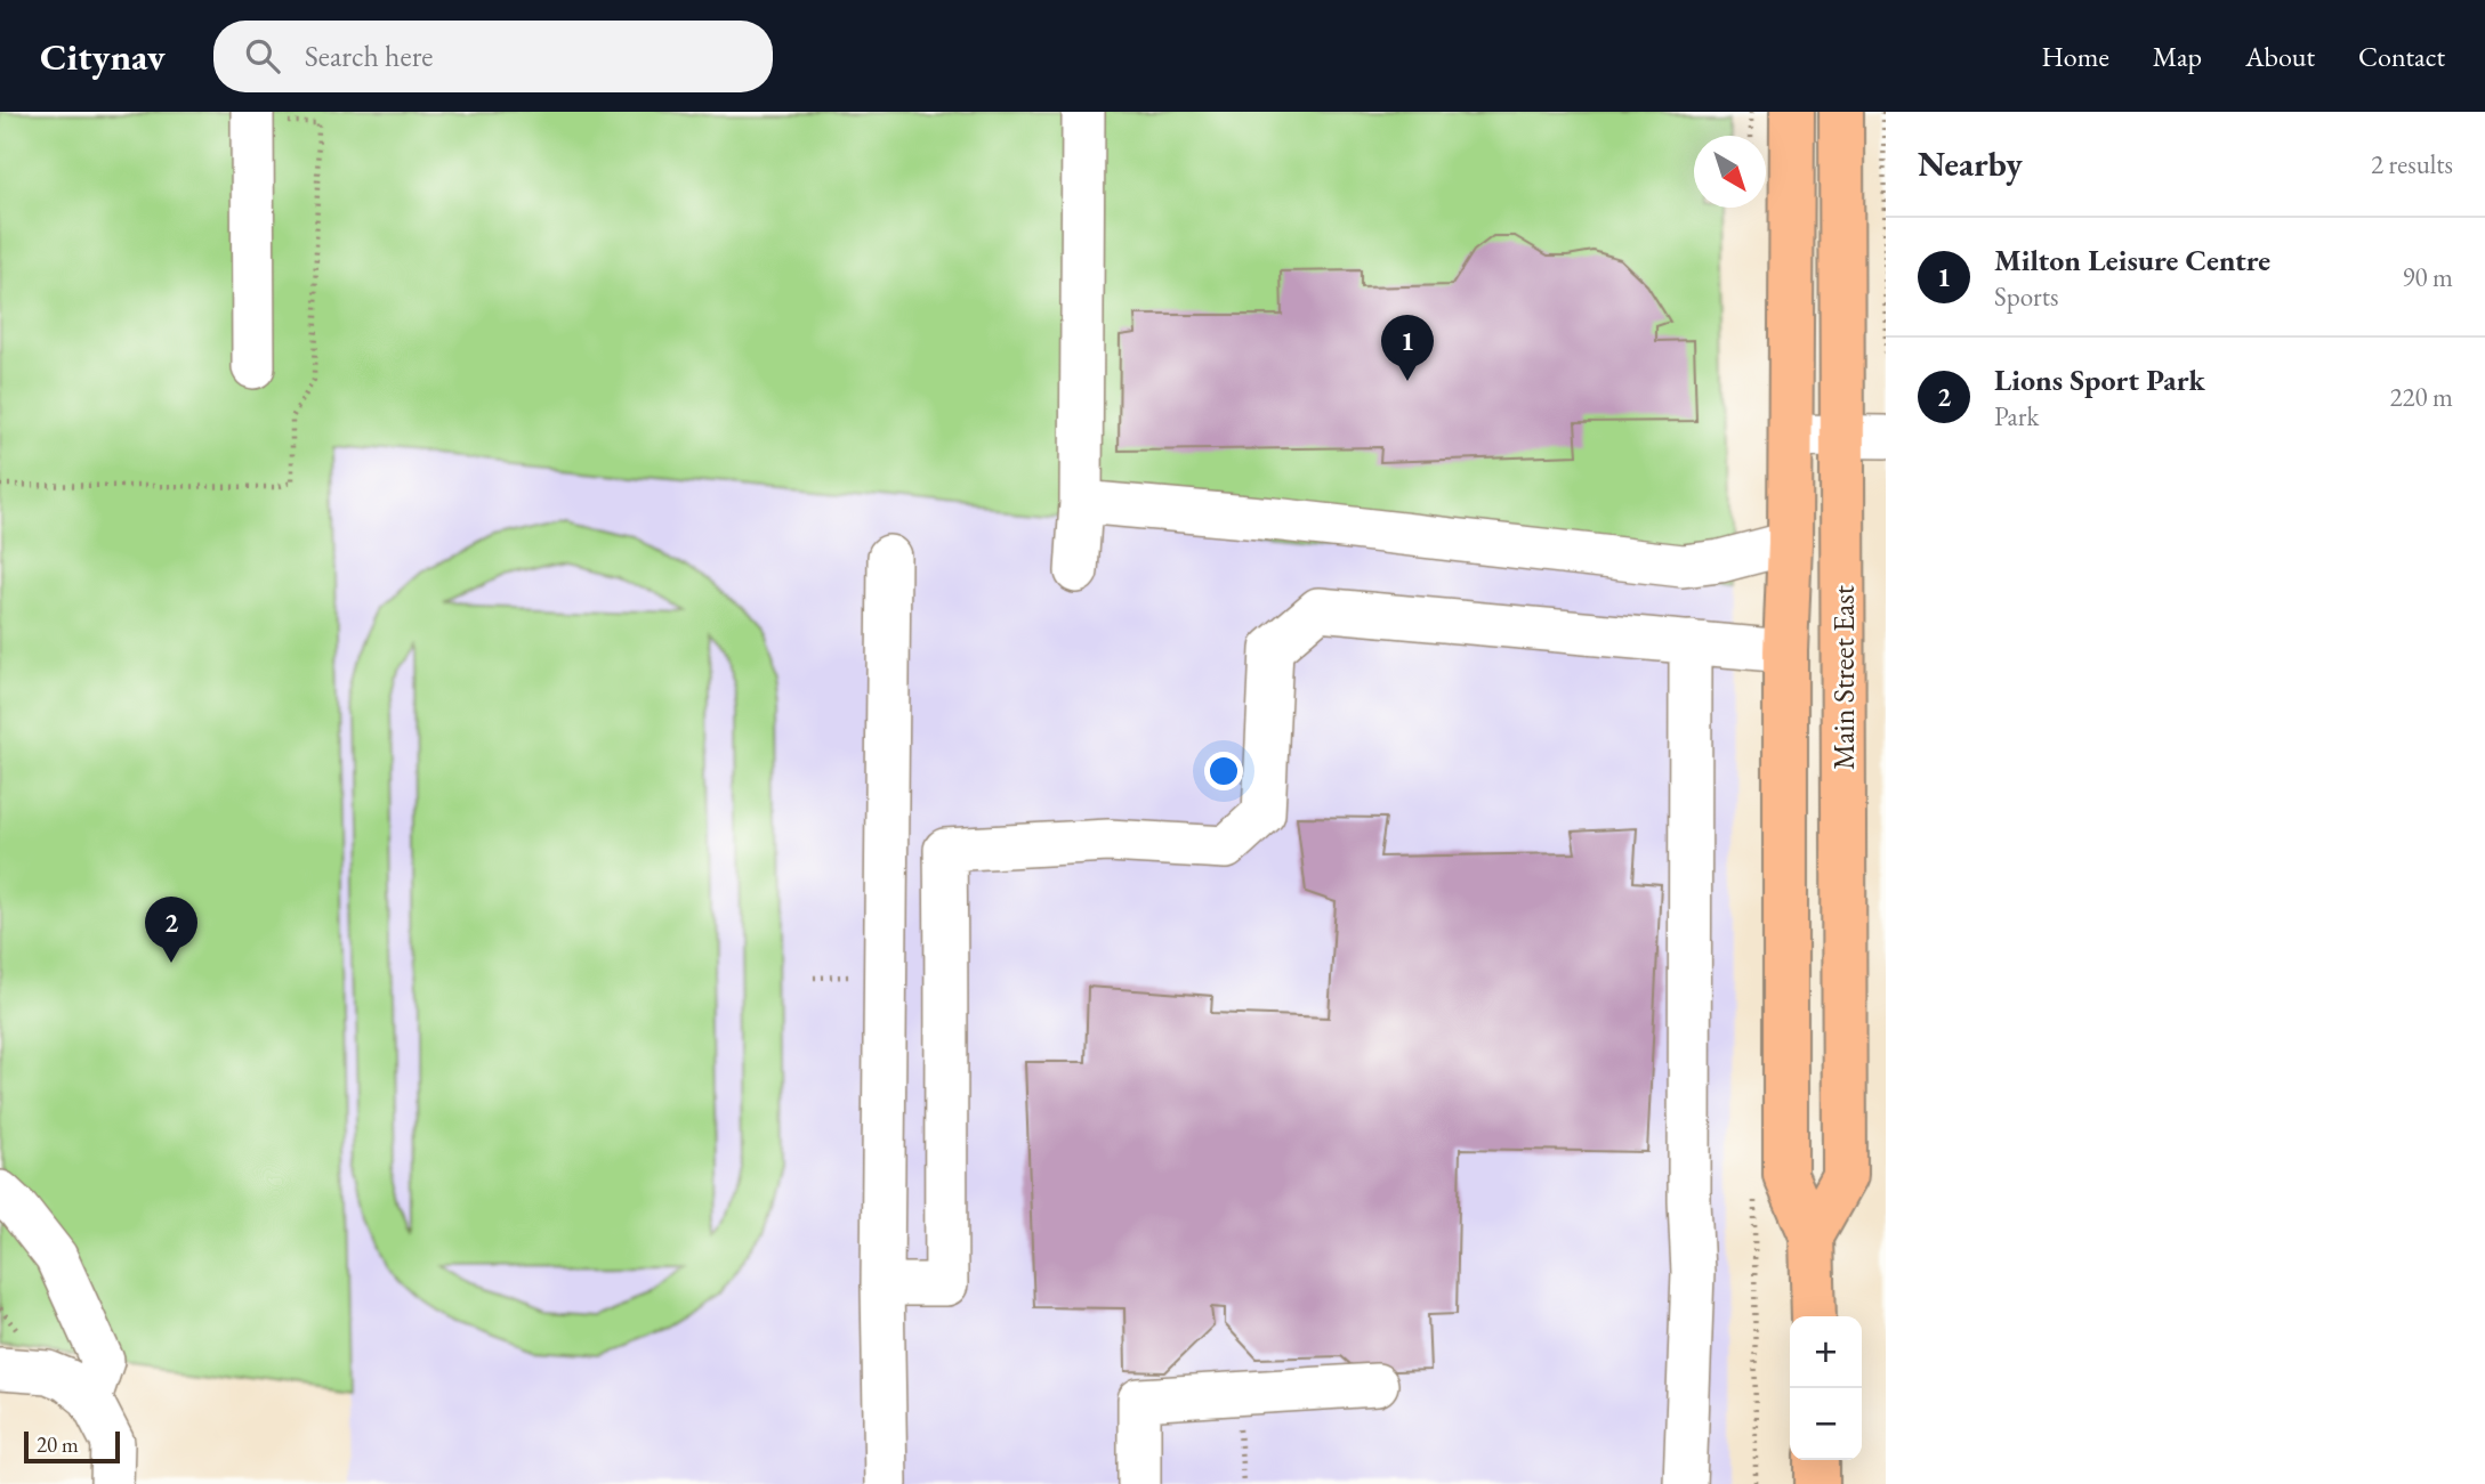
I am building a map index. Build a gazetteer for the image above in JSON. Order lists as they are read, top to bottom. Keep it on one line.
{"streets":{"main road":["Main Street East"]},"scale_bar":"20 m","north":"bottom right","page":{"header":"Citynav","search":"Search here","nav":["Home","Map","About","Contact"],"heading":["Nearby","2 results"],"list":[{"mark":"1","name":"Milton Leisure Centre","note":"Sports","value":"90 m"},{"mark":"2","name":"Lions Sport Park","note":"Park","value":"220 m"}],"pins":["1","2"],"map_buttons":["+","−"],"scale":"20 m"}}
